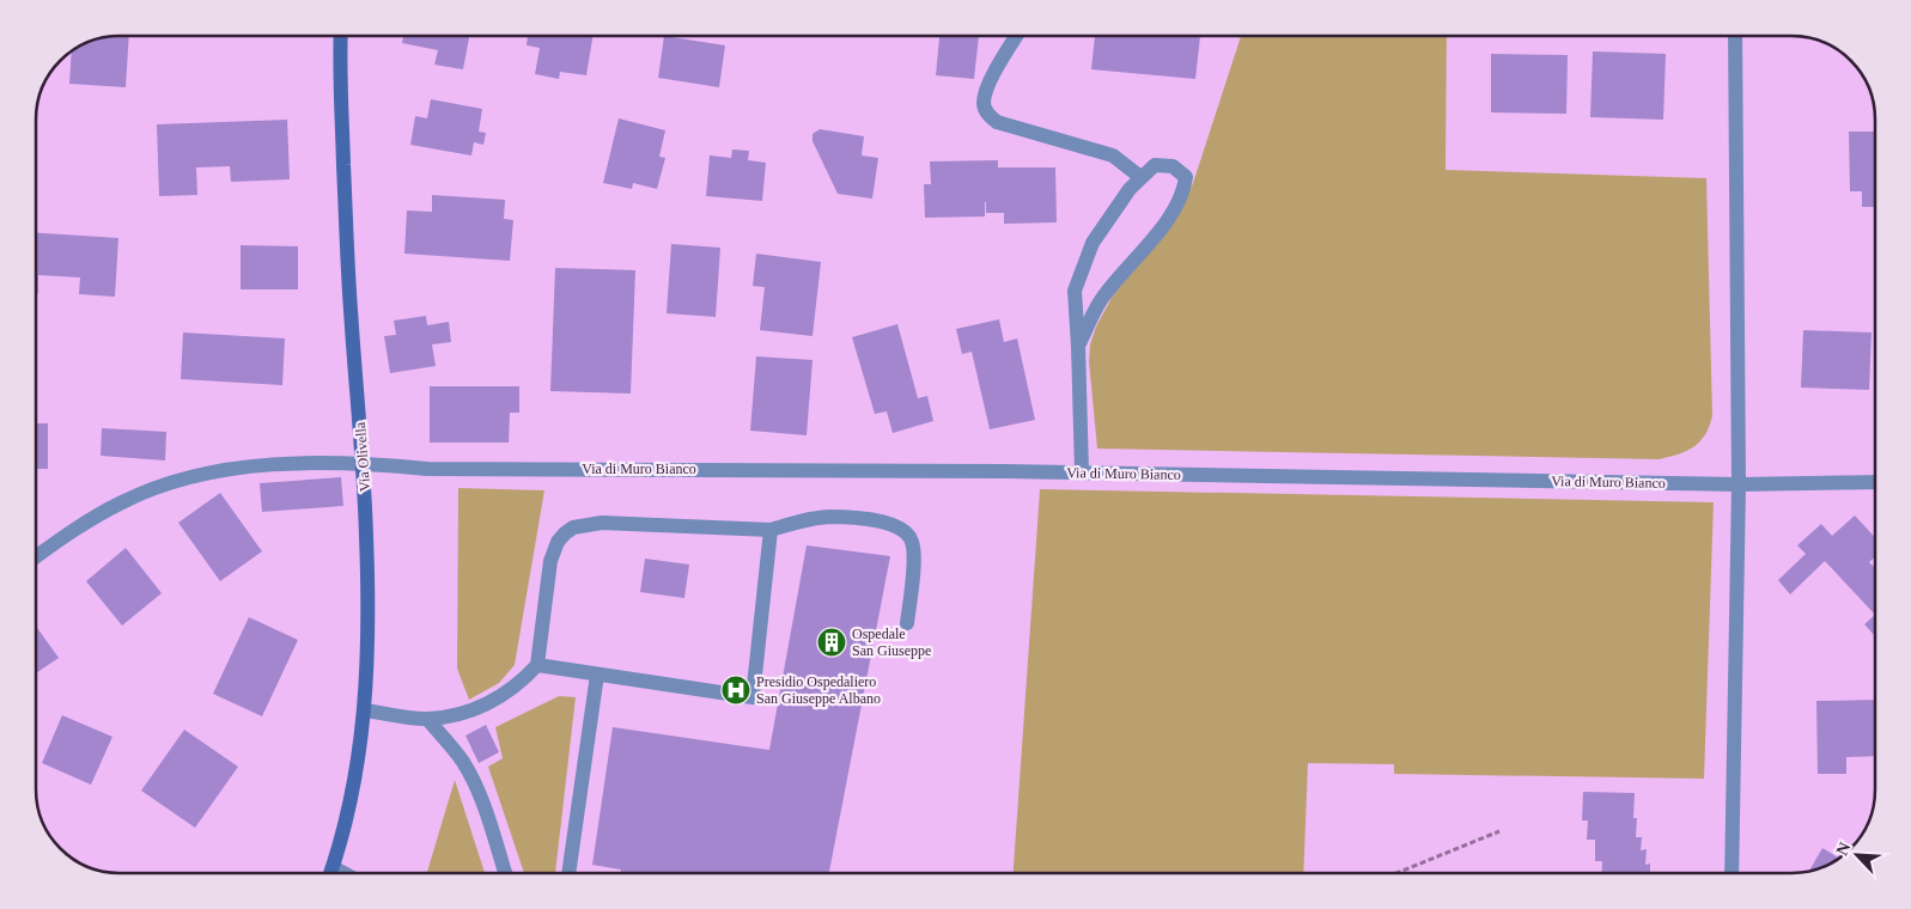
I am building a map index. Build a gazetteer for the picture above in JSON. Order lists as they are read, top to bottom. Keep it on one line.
{"streets":{"main road":["Via Olivella"],"street":["Via di Muro Bianco"]},"crossings":[["Via Olivella","Via di Muro Bianco"]],"places":{"building":["Ospedale San Giuseppe"],"hospital":["Presidio Ospedaliero San Giuseppe Albano"]},"north":"top left"}
